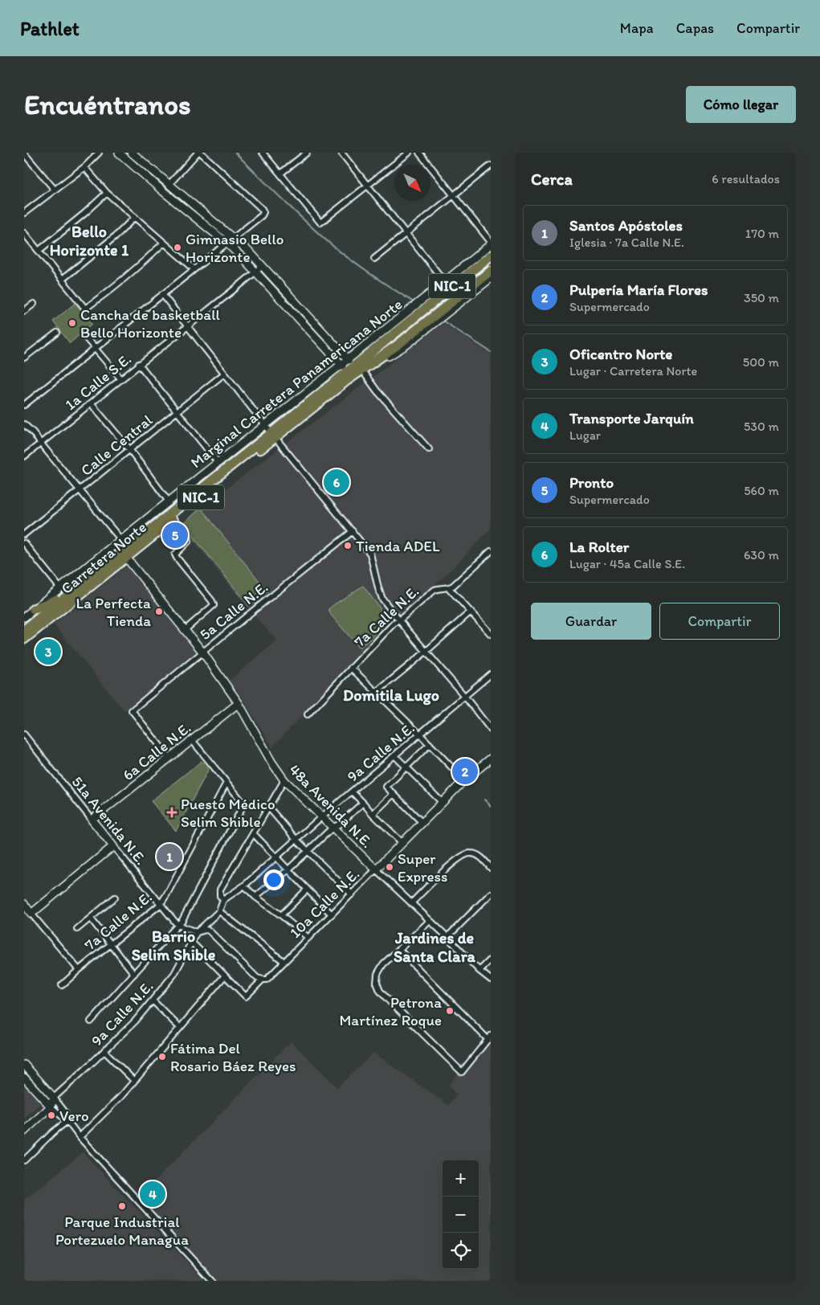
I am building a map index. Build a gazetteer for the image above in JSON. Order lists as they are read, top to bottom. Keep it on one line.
{"streets":{"highway":["NIC-1","Carretera Norte"],"street":["1a Calle S.E.","Marginal Carretera Panamericana Norte","Calle Central","5a Calle N.E.","7a Calle N.E.","6a Calle N.E.","9a Calle N.E.","48a Avenida N.E.","51a Avenida N.E.","10a Calle N.E."]},"crossings":[["NIC-1","Carretera Norte"],["Carretera Norte","48a Avenida N.E."],["5a Calle N.E.","6a Calle N.E."],["5a Calle N.E.","48a Avenida N.E."],["7a Calle N.E.","51a Avenida N.E."],["6a Calle N.E.","48a Avenida N.E."],["6a Calle N.E.","51a Avenida N.E."],["9a Calle N.E.","48a Avenida N.E."],["9a Calle N.E.","51a Avenida N.E."],["48a Avenida N.E.","10a Calle N.E."],["51a Avenida N.E.","10a Calle N.E."]],"districts":["Bello Horizonte 1","Domitila Lugo","Barrio Selim Shible","Jardines de Santa Clara"],"places":{"other":["Gimnasio Bello Horizonte","Cancha de basketball Bello Horizonte","Tienda ADEL","La Perfecta Tienda","Super Express","Petrona Martínez Roque","Fátima Del Rosario Báez Reyes","Vero","Parque Industrial Portezuelo Managua"],"health":["Puesto Médico Selim Shible"]},"north":"bottom right","page":{"header":"Pathlet","nav":["Mapa","Capas","Compartir"],"buttons":["Cómo llegar",["Guardar","Compartir"]],"title":"Encuéntranos","heading":["Cerca","6 resultados"],"list":[{"mark":"1","name":"Santos Apóstoles","note":"Iglesia · 7a Calle N.E.","value":"170 m"},{"mark":"2","name":"Pulpería María Flores","note":"Supermercado","value":"350 m"},{"mark":"3","name":"Oficentro Norte","note":"Lugar · Carretera Norte","value":"500 m"},{"mark":"4","name":"Transporte Jarquín","note":"Lugar","value":"530 m"},{"mark":"5","name":"Pronto","note":"Supermercado","value":"560 m"},{"mark":"6","name":"La Rolter","note":"Lugar · 45a Calle S.E.","value":"630 m"}],"pins":["6","5","3","2","1","4"],"map_buttons":["+","−"]}}
